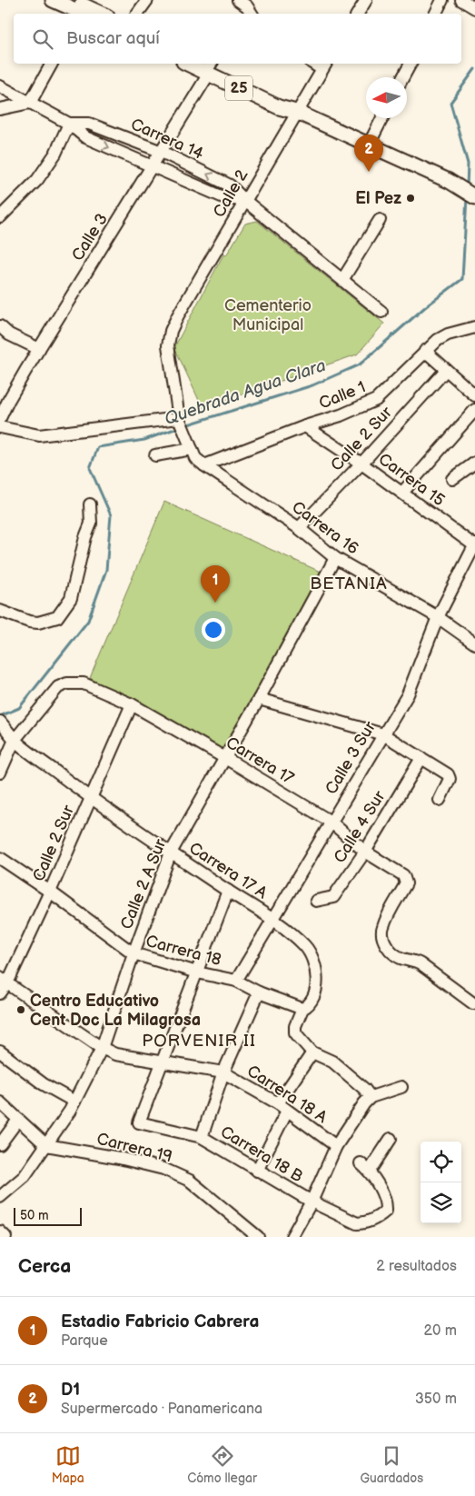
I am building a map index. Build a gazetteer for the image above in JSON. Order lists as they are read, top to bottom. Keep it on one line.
{"streets":{"main road":["25"],"street":["Carrera 14","Calle 2","Calle 3","Calle 1","Calle 2 Sur","Carrera 15","Carrera 16","Calle 3 Sur","Carrera 17","Calle 4 Sur","Carrera 17 A","Calle 2 A Sur","Carrera 18","Carrera 18 A","Carrera 19","Carrera 18 B"]},"crossings":[["25","Calle 2"],["25","Calle 3"],["Carrera 14","Calle 2"],["Carrera 14","Calle 3"],["Calle 2","Carrera 16"],["Calle 1","Carrera 15"],["Calle 1","Carrera 16"],["Calle 2 Sur","Carrera 15"],["Calle 2 Sur","Carrera 16"],["Calle 2 Sur","Carrera 17"],["Calle 2 Sur","Carrera 17 A"],["Calle 2 Sur","Carrera 18"],["Calle 2 Sur","Carrera 18 A"],["Carrera 15","Calle 3 Sur"],["Carrera 16","Calle 3 Sur"],["Carrera 16","Calle 2 A Sur"],["Calle 3 Sur","Carrera 17"],["Calle 3 Sur","Carrera 17 A"],["Calle 3 Sur","Carrera 18"],["Carrera 17","Calle 4 Sur"],["Carrera 17","Carrera 17 A"],["Carrera 17","Calle 2 A Sur"],["Carrera 17 A","Calle 2 A Sur"],["Carrera 17 A","Carrera 18"],["Calle 2 A Sur","Carrera 18"],["Calle 2 A Sur","Carrera 18 A"],["Calle 2 A Sur","Carrera 19"],["Carrera 18 A","Carrera 18 B"]],"districts":["BETANIA","PORVENIR II"],"water":["Quebrada Agua Clara"],"parks":["Cementerio Municipal"],"places":["El Pez","Centro Educativo Cent Doc La Milagrosa"],"scale_bar":"50 m","north":"left","page":{"search":"Buscar aquí","pins":["2","1"],"scale":"50 m","heading":["Cerca","2 resultados"],"list":[{"mark":"1","name":"Estadio Fabricio Cabrera","note":"Parque","value":"20 m"},{"mark":"2","name":"D1","note":"Supermercado · Panamericana","value":"350 m"}],"nav":["Mapa","Cómo llegar","Guardados"]}}
